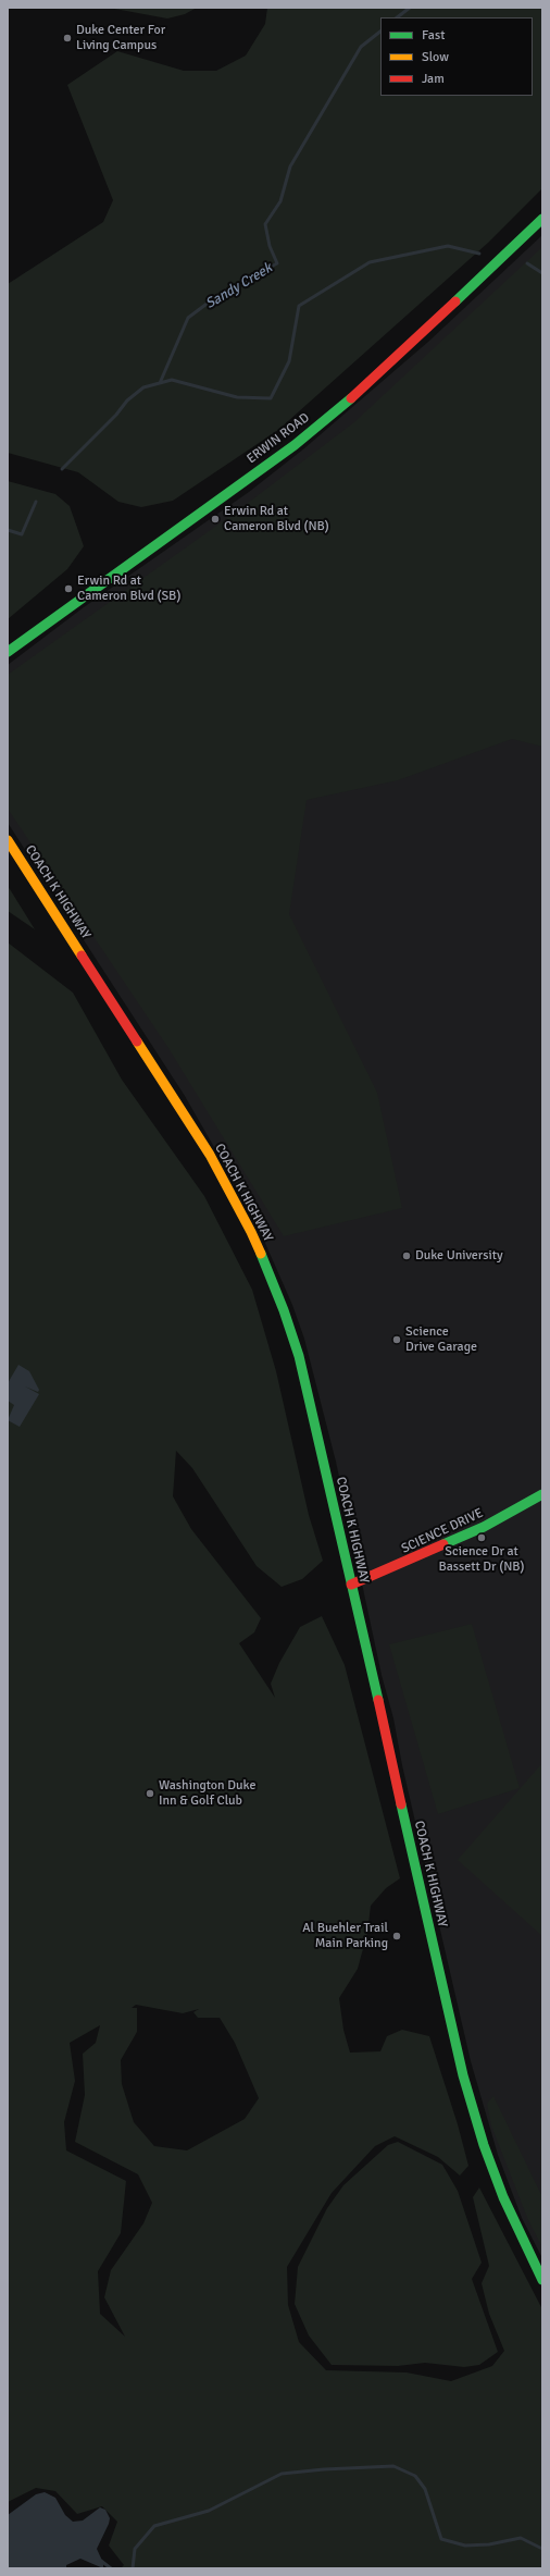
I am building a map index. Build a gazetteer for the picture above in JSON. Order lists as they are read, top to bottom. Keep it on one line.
{"streets":{"main road":["ERWIN ROAD","COACH K HIGHWAY","SCIENCE DRIVE"]},"crossings":[["COACH K HIGHWAY","SCIENCE DRIVE"]],"water":["Sandy Creek"],"places":["Duke Center For Living Campus","Erwin Rd at Cameron Blvd (NB)","Erwin Rd at Cameron Blvd (SB)","Duke University","Science Drive Garage","Science Dr at Bassett Dr (NB)","Washington Duke Inn & Golf Club","Al Buehler Trail Main Parking"],"legend":["Fast","Slow","Jam"]}
